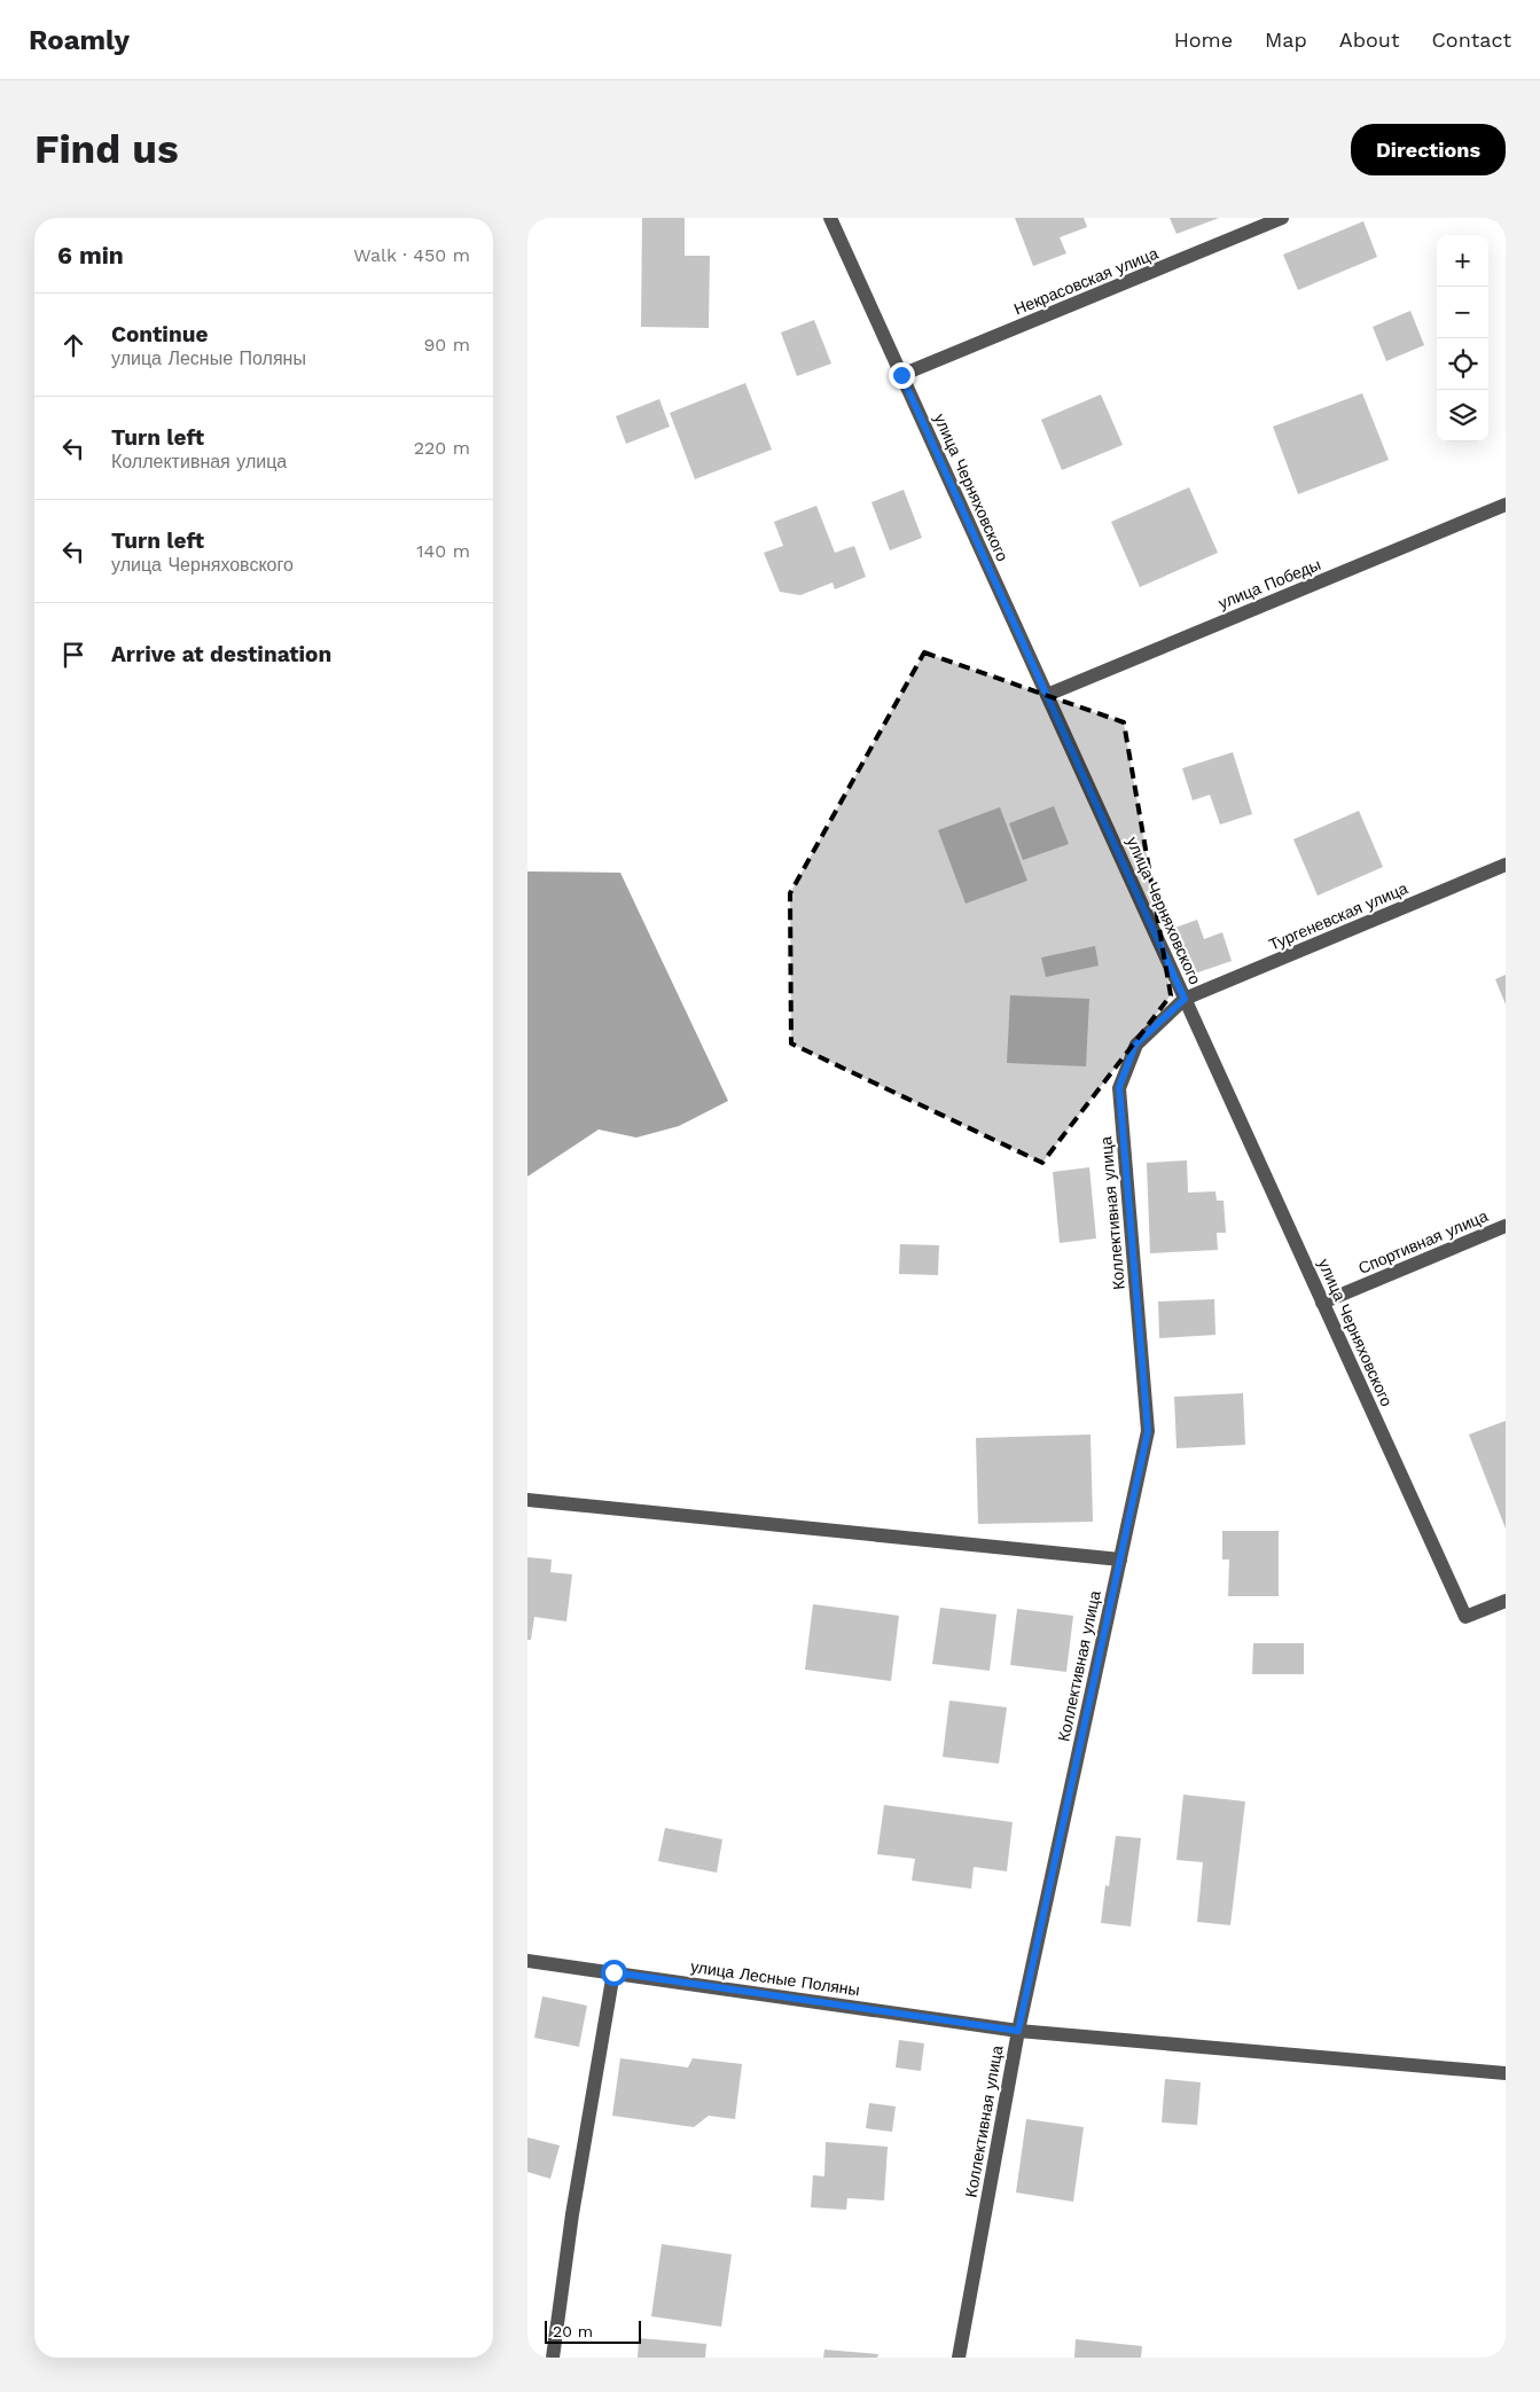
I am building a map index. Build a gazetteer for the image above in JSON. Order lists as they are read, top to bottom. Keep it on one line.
{"streets":{"street":["Некрасовская улица","улица Черняховского","улица Победы","Тургеневская улица","Коллективная улица","Спортивная улица","улица Лесные Поляны"]},"crossings":[["Некрасовская улица","улица Черняховского"],["улица Черняховского","улица Победы"],["улица Черняховского","Тургеневская улица"],["улица Черняховского","Коллективная улица"],["улица Черняховского","Спортивная улица"],["Тургеневская улица","Коллективная улица"],["Коллективная улица","улица Лесные Поляны"]],"scale_bar":"20 m","page":{"header":"Roamly","nav":["Home","Map","About","Contact"],"buttons":"Directions","title":"Find us","heading":["6 min","Walk · 450 m"],"map_buttons":["+","−"],"list":[["Continue","улица Лесные Поляны","90 m"],["Turn left","Коллективная улица","220 m"],["Turn left","улица Черняховского","140 m"],"Arrive at destination"],"scale":"20 m"}}
